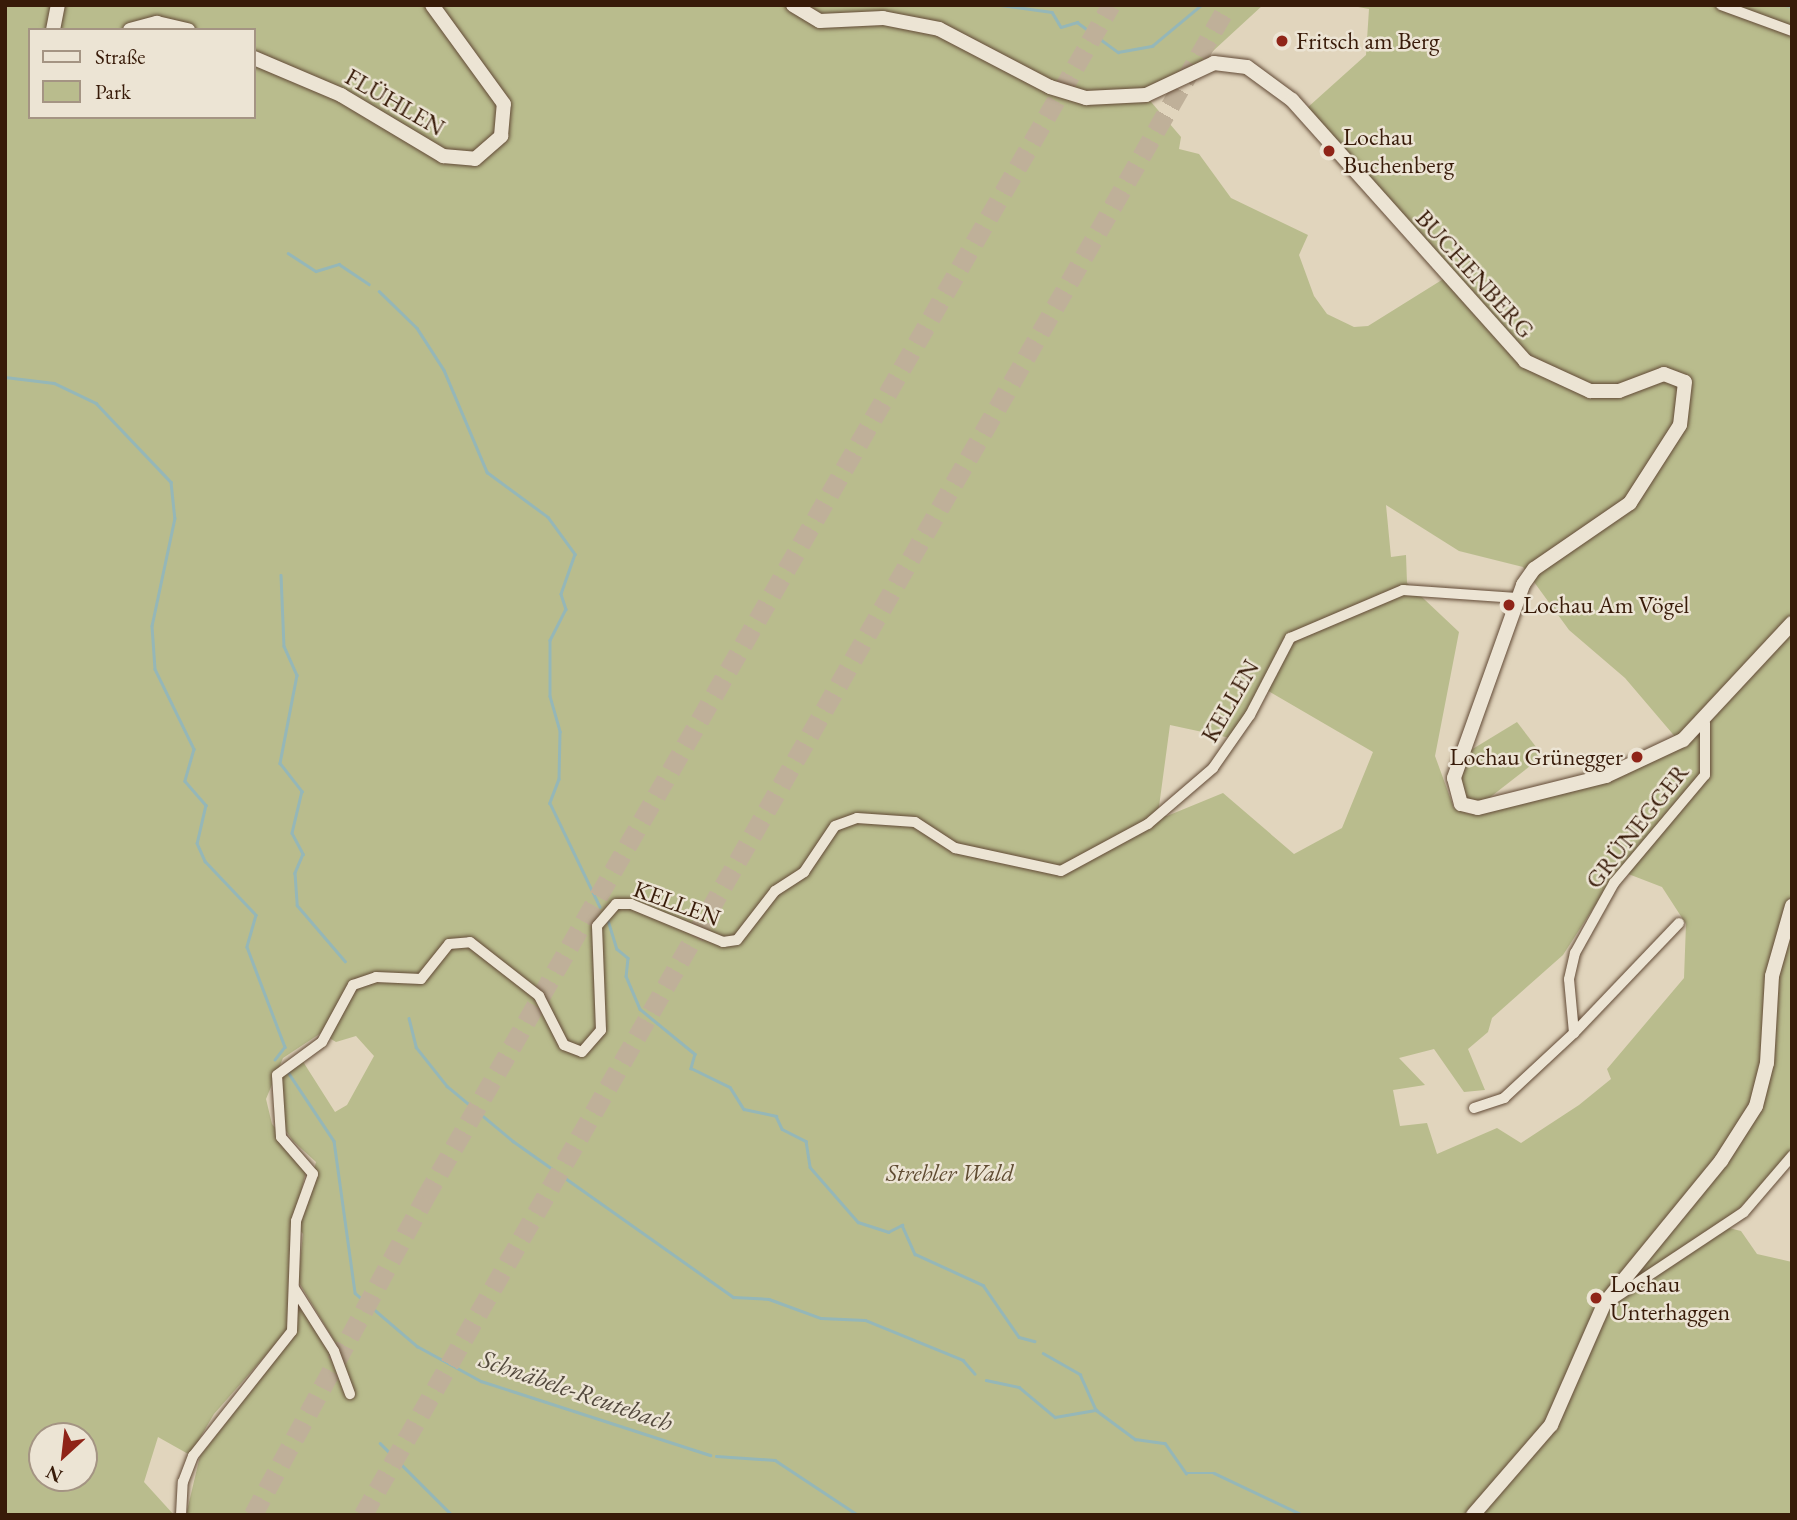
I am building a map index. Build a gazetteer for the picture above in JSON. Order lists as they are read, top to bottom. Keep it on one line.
{"streets":{"street":["FLÜHLEN","BUCHENBERG","KELLEN","GRÜNEGGER"]},"crossings":[["BUCHENBERG","KELLEN"]],"water":["Schnäbele-Reutebach"],"parks":["Strehler Wald"],"places":["Fritsch am Berg","Lochau Buchenberg","Lochau Am Vögel","Lochau Grünegger","Lochau Unterhaggen"],"legend":["Straße","Park"],"north":"bottom left"}
